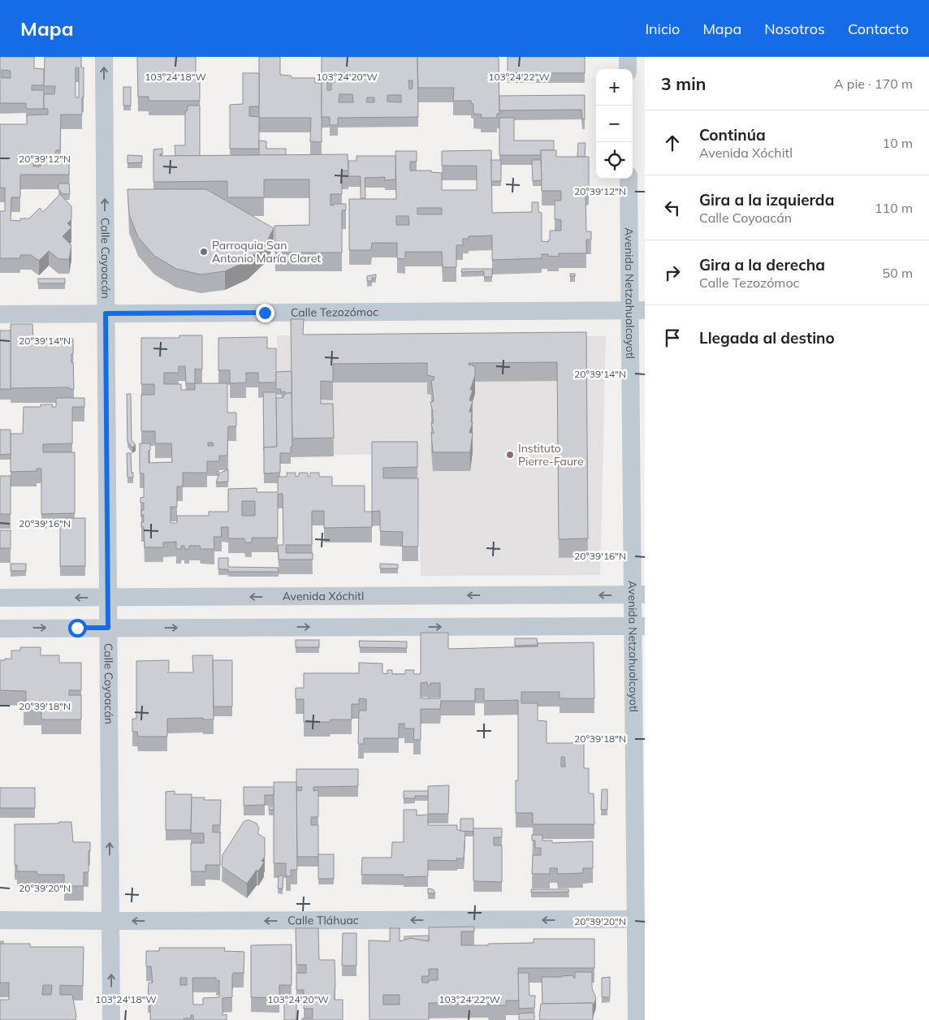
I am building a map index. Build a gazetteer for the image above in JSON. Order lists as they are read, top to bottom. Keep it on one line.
{"streets":{"street":["Calle Coyoacán","Avenida Netzahualcoyotl","Calle Tezozómoc","Avenida Xóchitl","Calle Tláhuac"]},"crossings":[["Calle Coyoacán","Calle Tezozómoc"],["Calle Coyoacán","Avenida Xóchitl"],["Calle Coyoacán","Calle Tláhuac"],["Avenida Netzahualcoyotl","Calle Tezozómoc"],["Avenida Netzahualcoyotl","Avenida Xóchitl"],["Avenida Netzahualcoyotl","Calle Tláhuac"]],"one_way":["Calle Coyoacán","Calle Tláhuac"],"places":["Parroquia San Antonio María Claret","Instituto Pierre-Faure"],"page":{"header":"Mapa","nav":["Inicio","Mapa","Nosotros","Contacto"],"heading":["3 min","A pie · 170 m"],"map_buttons":["+","−"],"list":[["Continúa","Avenida Xóchitl","10 m"],["Gira a la izquierda","Calle Coyoacán","110 m"],["Gira a la derecha","Calle Tezozómoc","50 m"],"Llegada al destino"]},"coordinates":["103°24'18\"W","103°24'20\"W","103°24'22\"W","20°39'12\"N","20°39'14\"N","20°39'16\"N","20°39'18\"N","20°39'20\"N"]}
